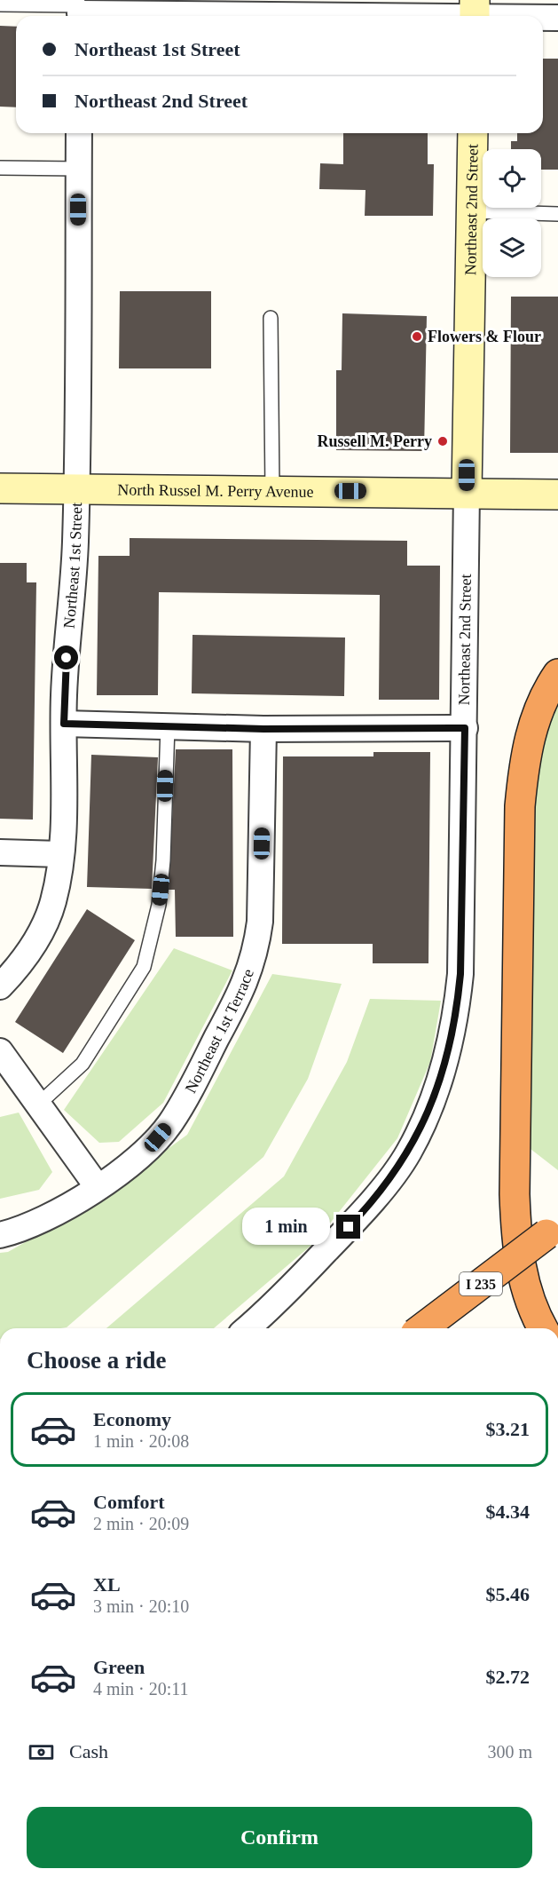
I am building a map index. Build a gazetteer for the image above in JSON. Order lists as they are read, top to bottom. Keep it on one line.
{"streets":{"highway":["I 235"],"street":["Northeast 2nd Street","North Russel M. Perry Avenue","Northeast 1st Street","Northeast 1st Terrace"]},"crossings":[["Northeast 2nd Street","North Russel M. Perry Avenue"],["North Russel M. Perry Avenue","Northeast 1st Street"]],"places":["Flowers & Flour","Russell M. Perry"],"page":{"banner":["Northeast 1st Street","Northeast 2nd Street"],"bubble":"1 min","heading":"Choose a ride","list":[{"name":"Economy","note":"1 min · 20:08","value":"$3.21"},{"name":"Comfort","note":"2 min · 20:09","value":"$4.34"},{"name":"XL","note":"3 min · 20:10","value":"$5.46"},{"name":"Green","note":"4 min · 20:11","value":"$2.72"}],"pay":["Cash","300 m"],"buttons":"Confirm"}}
